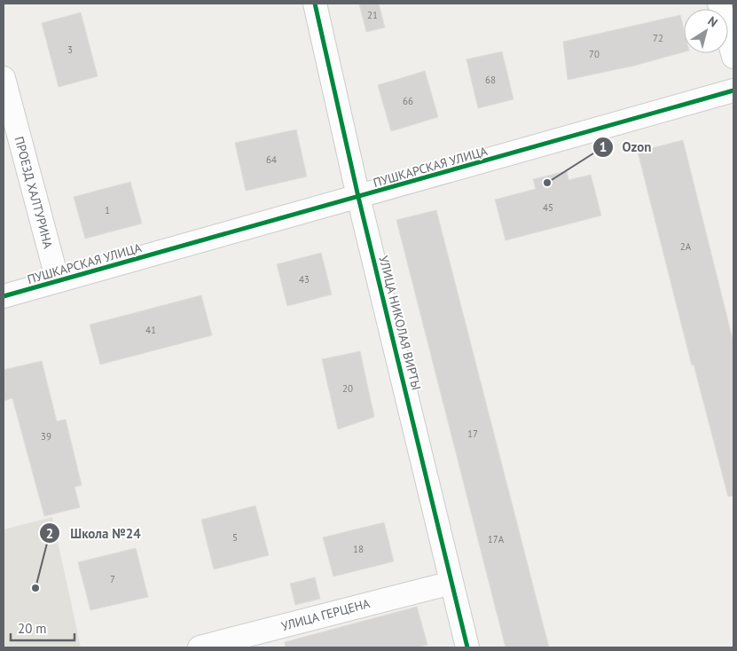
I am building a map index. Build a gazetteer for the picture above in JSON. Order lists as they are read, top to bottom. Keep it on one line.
{"streets":{"street":["ПУШКАРСКАЯ УЛИЦА","ПРОЕЗД ХАЛТУРИНА","УЛИЦА НИКОЛАЯ ВИРТЫ","УЛИЦА ГЕРЦЕНА"]},"crossings":[["ПУШКАРСКАЯ УЛИЦА","ПРОЕЗД ХАЛТУРИНА"],["ПУШКАРСКАЯ УЛИЦА","УЛИЦА НИКОЛАЯ ВИРТЫ"],["УЛИЦА НИКОЛАЯ ВИРТЫ","УЛИЦА ГЕРЦЕНА"]],"places":["Ozon","Школа №24"],"house_numbers":["21","72","3","70","68","66","64","45","1","2А","43","41","20","17","39","5","17А","18","7"],"scale_bar":"20 m","north":"top right"}
